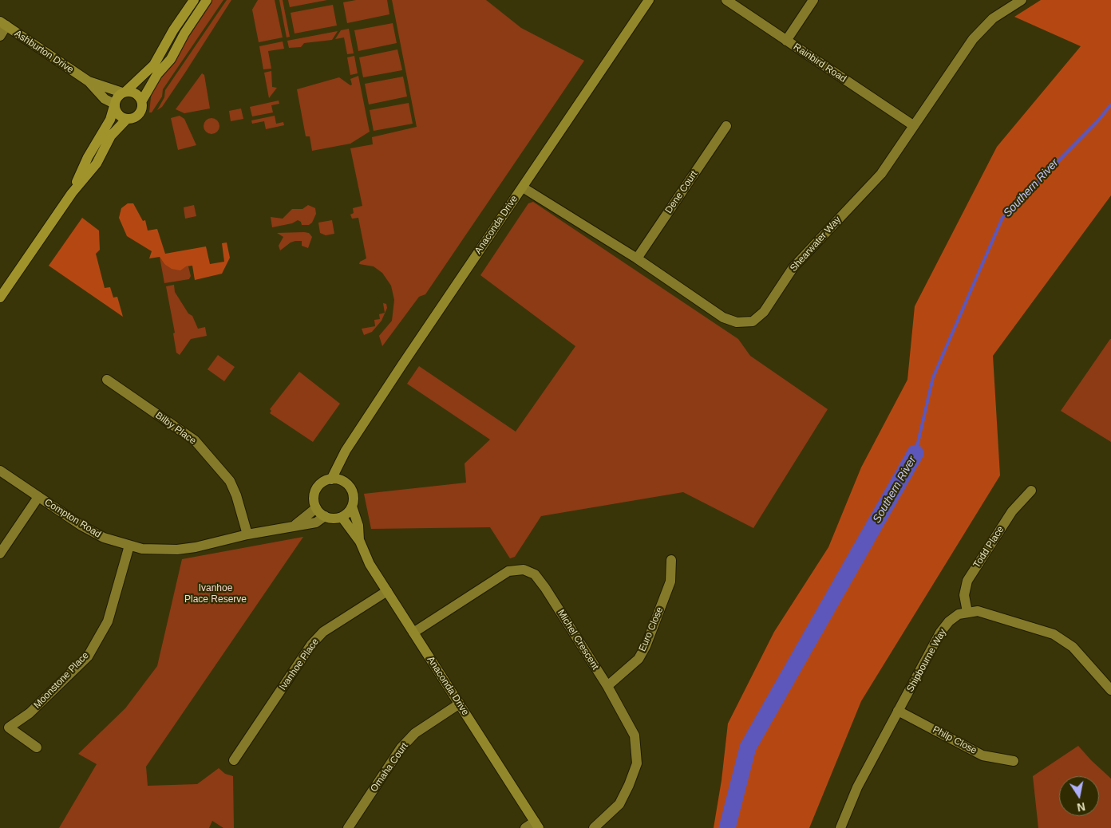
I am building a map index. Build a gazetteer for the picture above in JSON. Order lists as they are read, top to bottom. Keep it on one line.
{"streets":{"main road":["Ashburton Drive","Anaconda Drive"],"street":["Rainbird Road","Dene Court","Shearwater Way","Bilby Place","Compton Road","Todd Place","Euro Close","Michel Crescent","Shipbourne Way","Ivanhoe Place","Moonstone Place","Philp Close","Omaha Court"]},"crossings":[["Rainbird Road","Shearwater Way"],["Dene Court","Shearwater Way"],["Anaconda Drive","Shearwater Way"],["Anaconda Drive","Compton Road"],["Anaconda Drive","Michel Crescent"],["Anaconda Drive","Ivanhoe Place"],["Anaconda Drive","Omaha Court"],["Bilby Place","Compton Road"],["Compton Road","Moonstone Place"],["Todd Place","Shipbourne Way"],["Euro Close","Michel Crescent"],["Shipbourne Way","Philp Close"]],"water":["Southern River"],"parks":["Ivanhoe Place Reserve"],"north":"bottom"}
